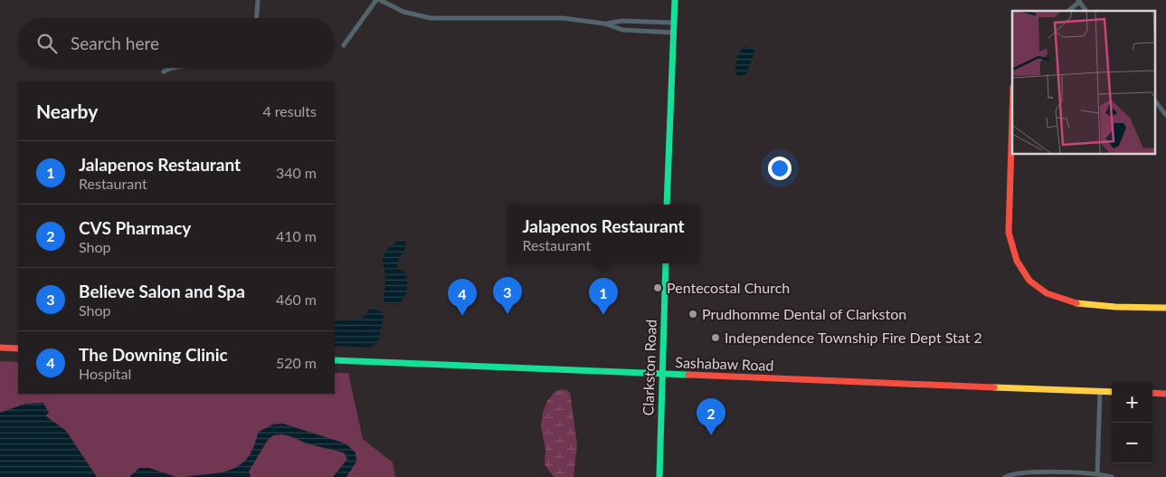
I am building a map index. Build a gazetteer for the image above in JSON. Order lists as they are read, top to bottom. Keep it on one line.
{"streets":{"main road":["Sashabaw Road","Clarkston Road"]},"crossings":[["Sashabaw Road","Clarkston Road"]],"places":["Pentecostal Church","Prudhomme Dental of Clarkston","Independence Township Fire Dept Stat 2"],"page":{"search":"Search here","heading":["Nearby","4 results"],"list":[{"mark":"1","name":"Jalapenos Restaurant","note":"Restaurant","value":"340 m"},{"mark":"2","name":"CVS Pharmacy","note":"Shop","value":"410 m"},{"mark":"3","name":"Believe Salon and Spa","note":"Shop","value":"460 m"},{"mark":"4","name":"The Downing Clinic","note":"Hospital","value":"520 m"}],"popup":["Jalapenos Restaurant","Restaurant"],"pins":["3","1","4","2"],"map_buttons":["+","−"]}}
